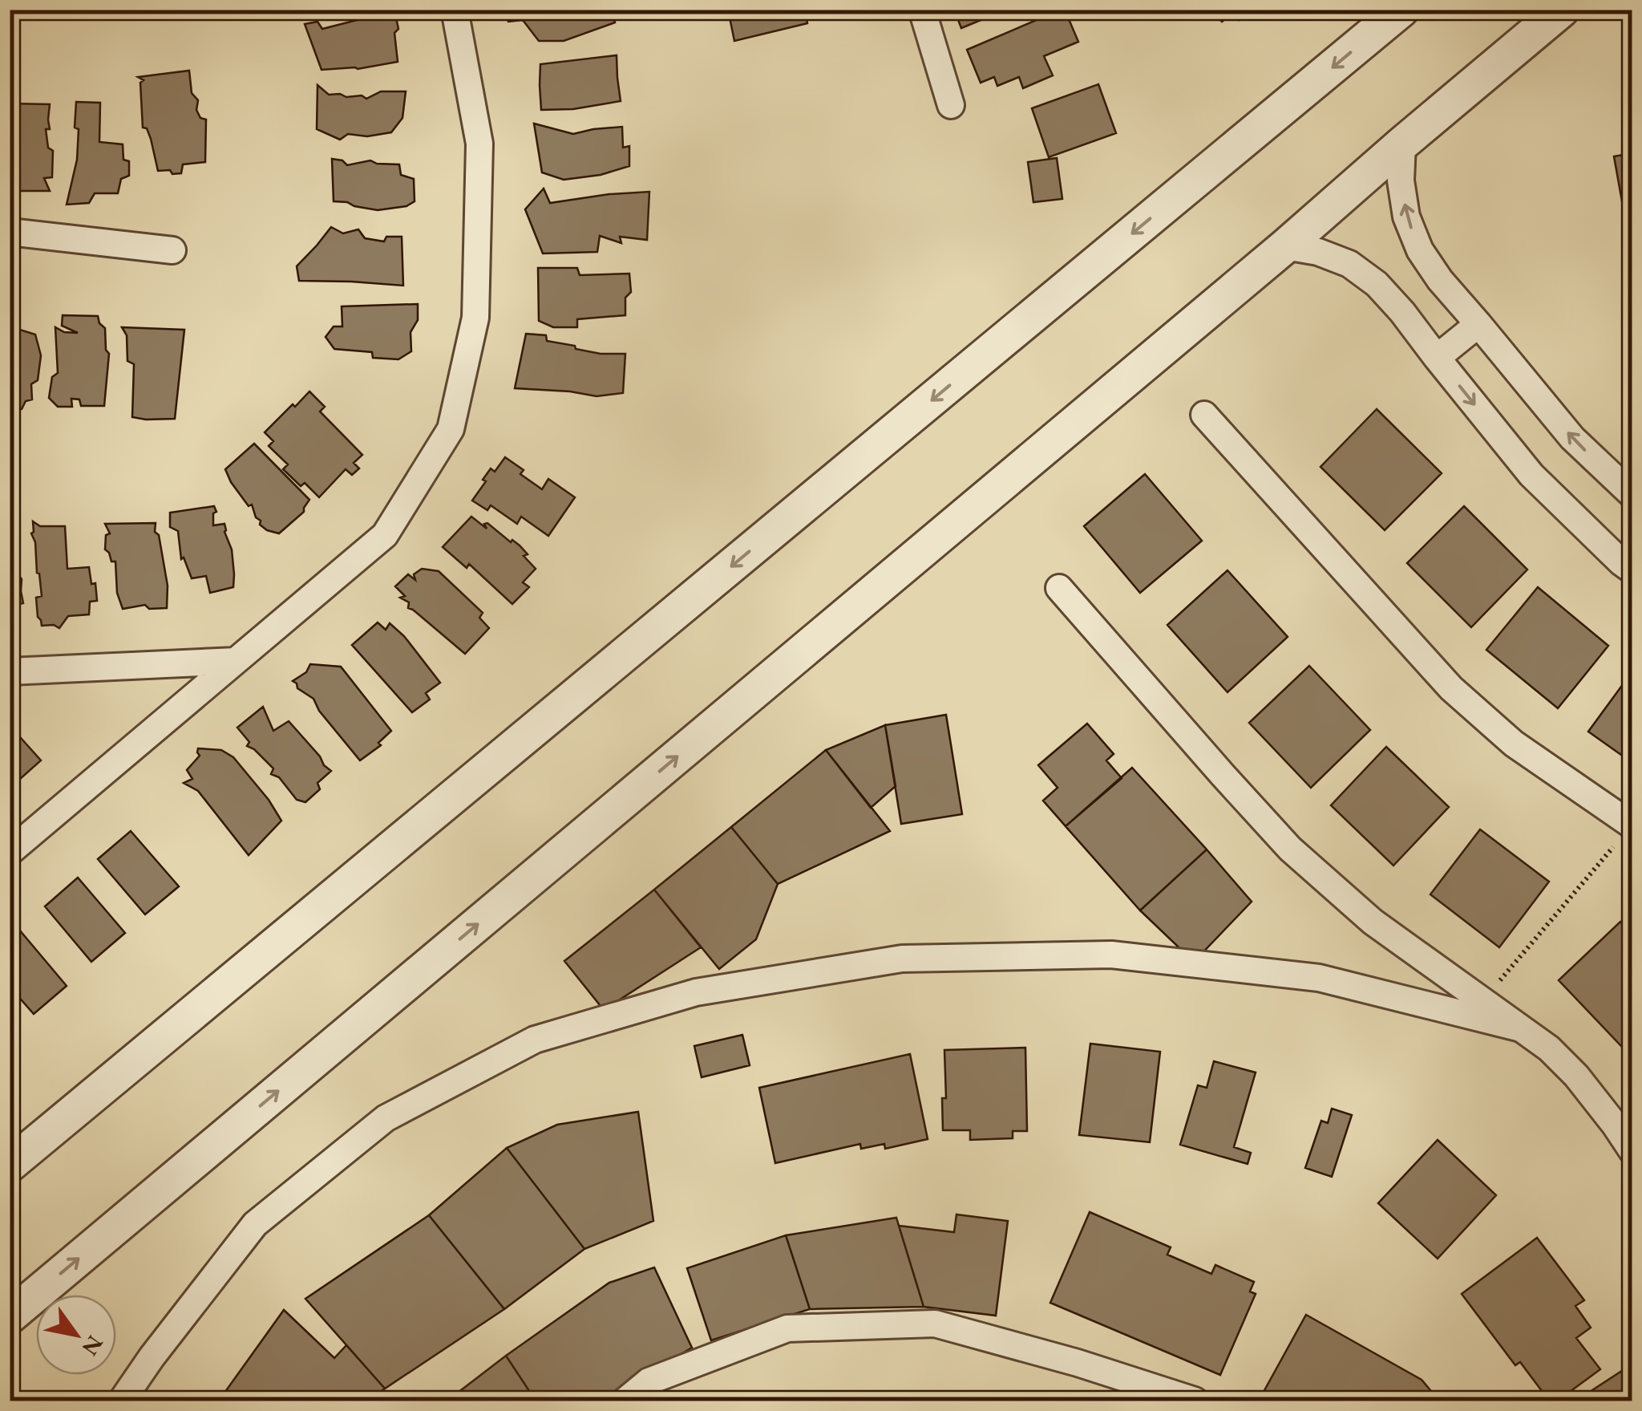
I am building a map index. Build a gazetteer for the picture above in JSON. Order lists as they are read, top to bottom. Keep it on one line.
{"north":"bottom right"}
